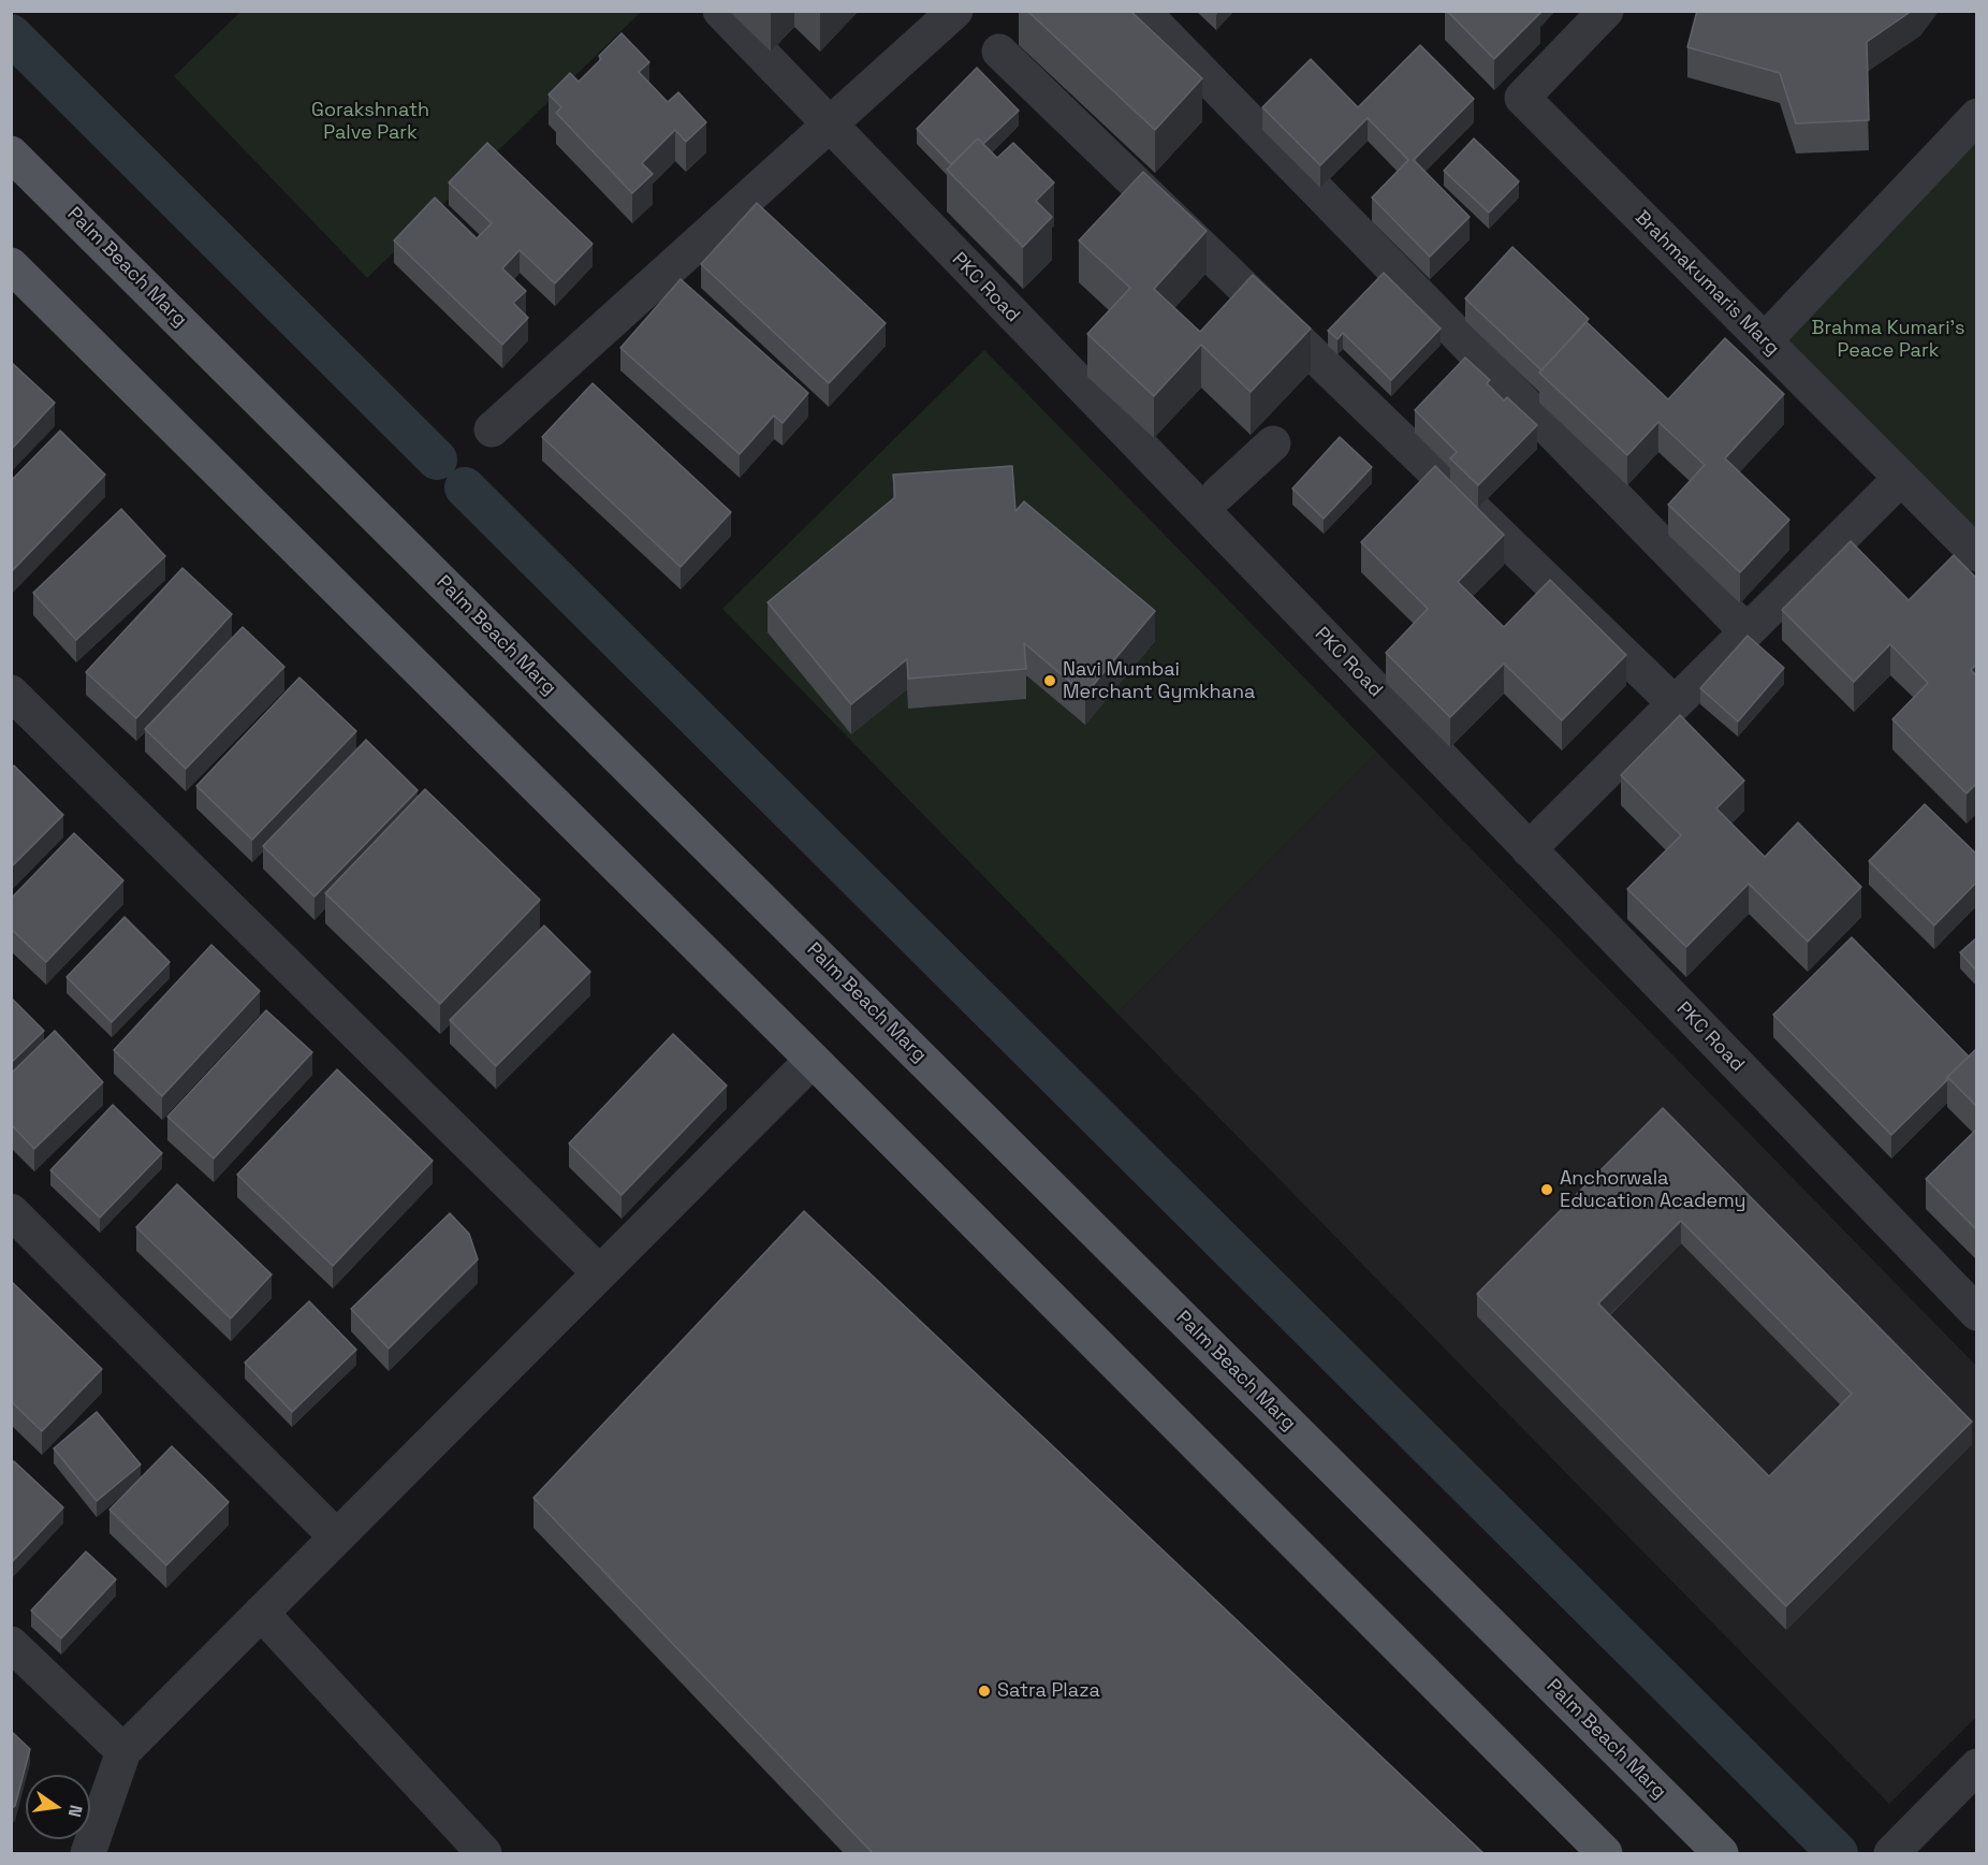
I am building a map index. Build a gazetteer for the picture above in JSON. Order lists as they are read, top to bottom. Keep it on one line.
{"streets":{"main road":["Palm Beach Marg"],"street":["Brahmakumaris Marg","PKC Road"]},"parks":["Gorakshnath Palve Park","Brahma Kumari's Peace Park"],"places":["Navi Mumbai Merchant Gymkhana","Anchorwala Education Academy","Satra Plaza"],"north":"right"}
